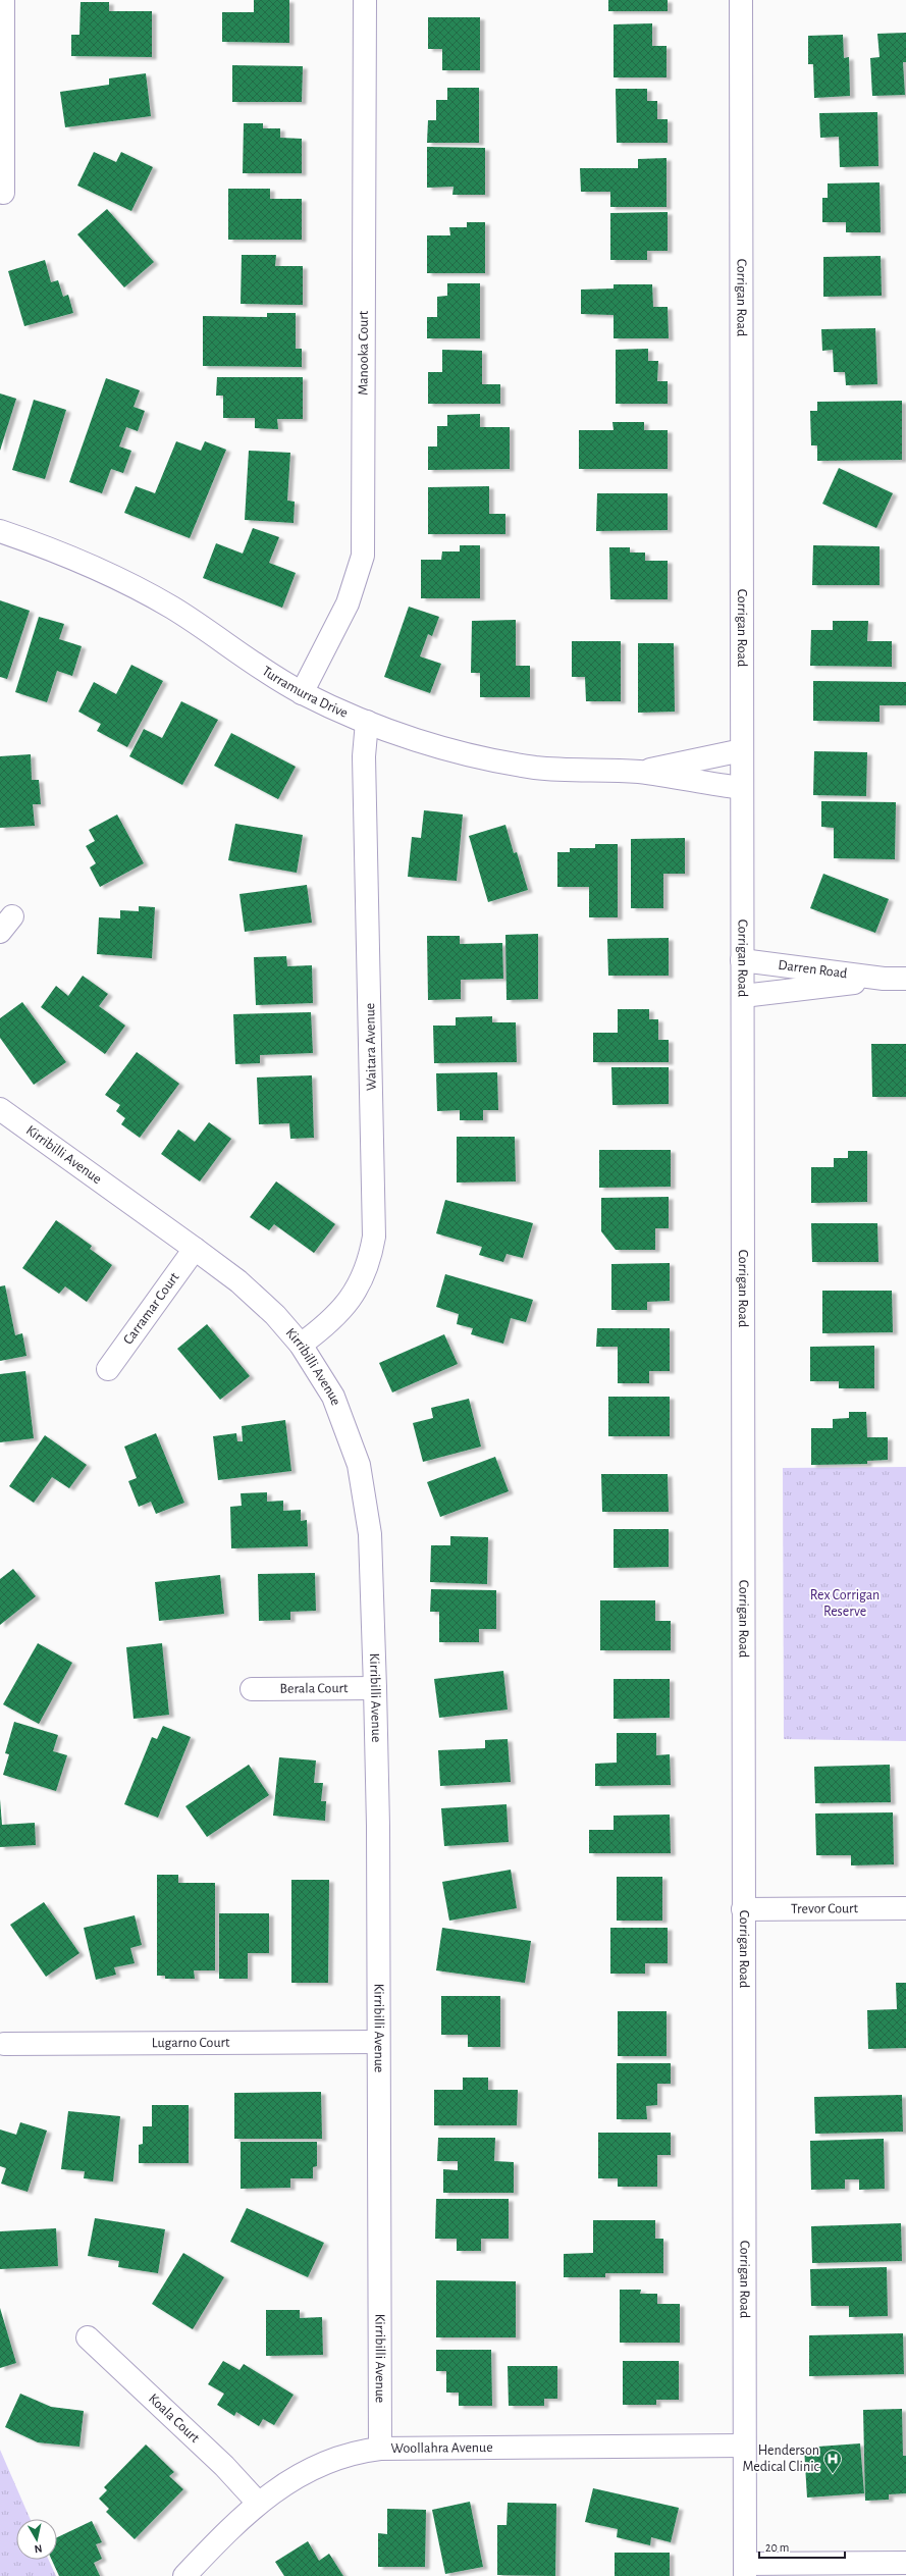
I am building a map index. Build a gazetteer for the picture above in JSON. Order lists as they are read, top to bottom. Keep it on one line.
{"streets":{"street":["Corrigan Road","Manooka Court","Turramurra Drive","Darren Road","Waitara Avenue","Kirribilli Avenue","Carramar Court","Berala Court","Trevor Court","Lugarno Court","Koala Court","Woollahra Avenue"]},"crossings":[["Corrigan Road","Turramurra Drive"],["Corrigan Road","Darren Road"],["Corrigan Road","Trevor Court"],["Corrigan Road","Woollahra Avenue"],["Manooka Court","Turramurra Drive"],["Turramurra Drive","Waitara Avenue"],["Waitara Avenue","Kirribilli Avenue"],["Kirribilli Avenue","Carramar Court"],["Kirribilli Avenue","Berala Court"],["Kirribilli Avenue","Lugarno Court"],["Kirribilli Avenue","Woollahra Avenue"],["Koala Court","Woollahra Avenue"]],"parks":["Rex Corrigan Reserve"],"places":{"hospital":["Henderson Medical Clinic"]},"scale_bar":"20 m","north":"bottom"}
